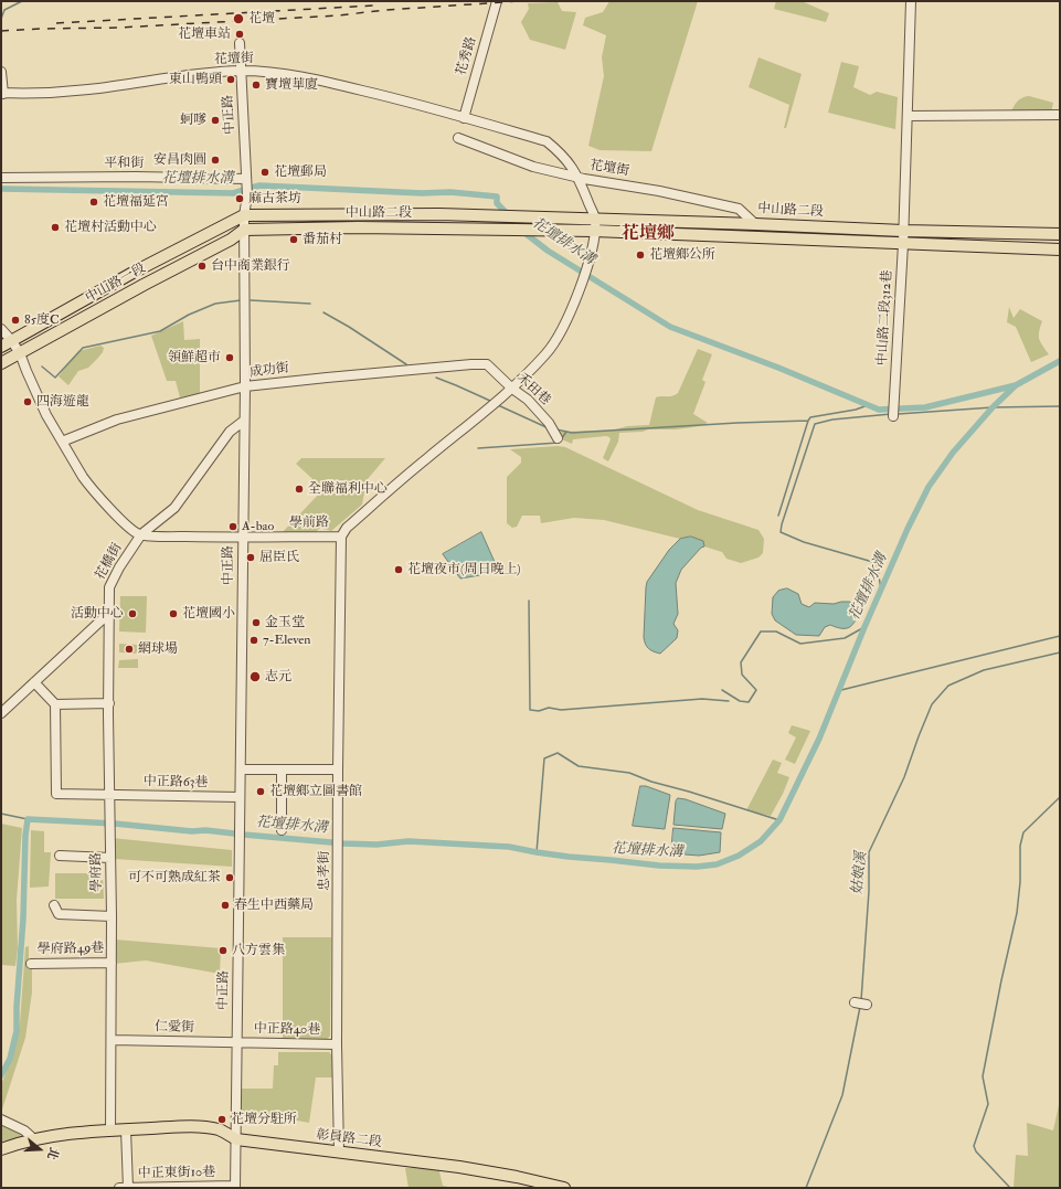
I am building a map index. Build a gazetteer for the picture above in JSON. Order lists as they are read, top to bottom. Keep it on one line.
{"streets":{"main road":["中山路二段","中山路一段","彰員路二段"],"street":["花秀路","花壇街","中正路","平和街","中山路二段312巷","成功街","禾田巷","學前路","花橋街","中正路63巷","忠孝街","學府路","學府路49巷","仁愛街","中正路40巷","中正東街10巷"]},"crossings":[["花秀路","花壇街"],["花壇街","中正路"],["花壇街","中山路二段"],["中正路","平和街"],["中正路","中山路二段"],["中正路","中山路一段"],["中正路","成功街"],["中正路","學前路"],["中正路","花橋街"],["中正路","中正路63巷"],["中正路","仁愛街"],["中正路","中正路40巷"],["中正路","彰員路二段"],["中正路","中正東街10巷"],["中山路二段","中山路一段"],["中山路二段","中山路二段312巷"],["中山路二段","學前路"],["成功街","禾田巷"],["禾田巷","學前路"],["學前路","花橋街"],["學前路","忠孝街"],["花橋街","學府路"],["中正路63巷","學府路"],["忠孝街","中正路40巷"],["忠孝街","彰員路二段"],["學府路","學府路49巷"],["學府路","仁愛街"],["學府路","彰員路二段"],["仁愛街","中正路40巷"]],"districts":["花壇鄉"],"water":["花壇排水溝","姑娘溪"],"places":["花壇","花壇車站","東山鴨頭","寶壇華廈","蚵嗲","安昌肉圓","花壇郵局","麻古茶坊","花壇福延宮","花壇村活動中心","番茄村","花壇鄉公所","台中商業銀行","85度C","領鮮超市","四海遊龍","全聯福利中心","A-bao","屈臣氏","花壇夜市(周日晚上)","活動中心","花壇國小","金玉堂","7-Eleven","網球場","志元","花壇鄉立圖書館","可不可熟成紅茶","春生中西藥局","八方雲集","花壇分駐所"],"north":"right"}
